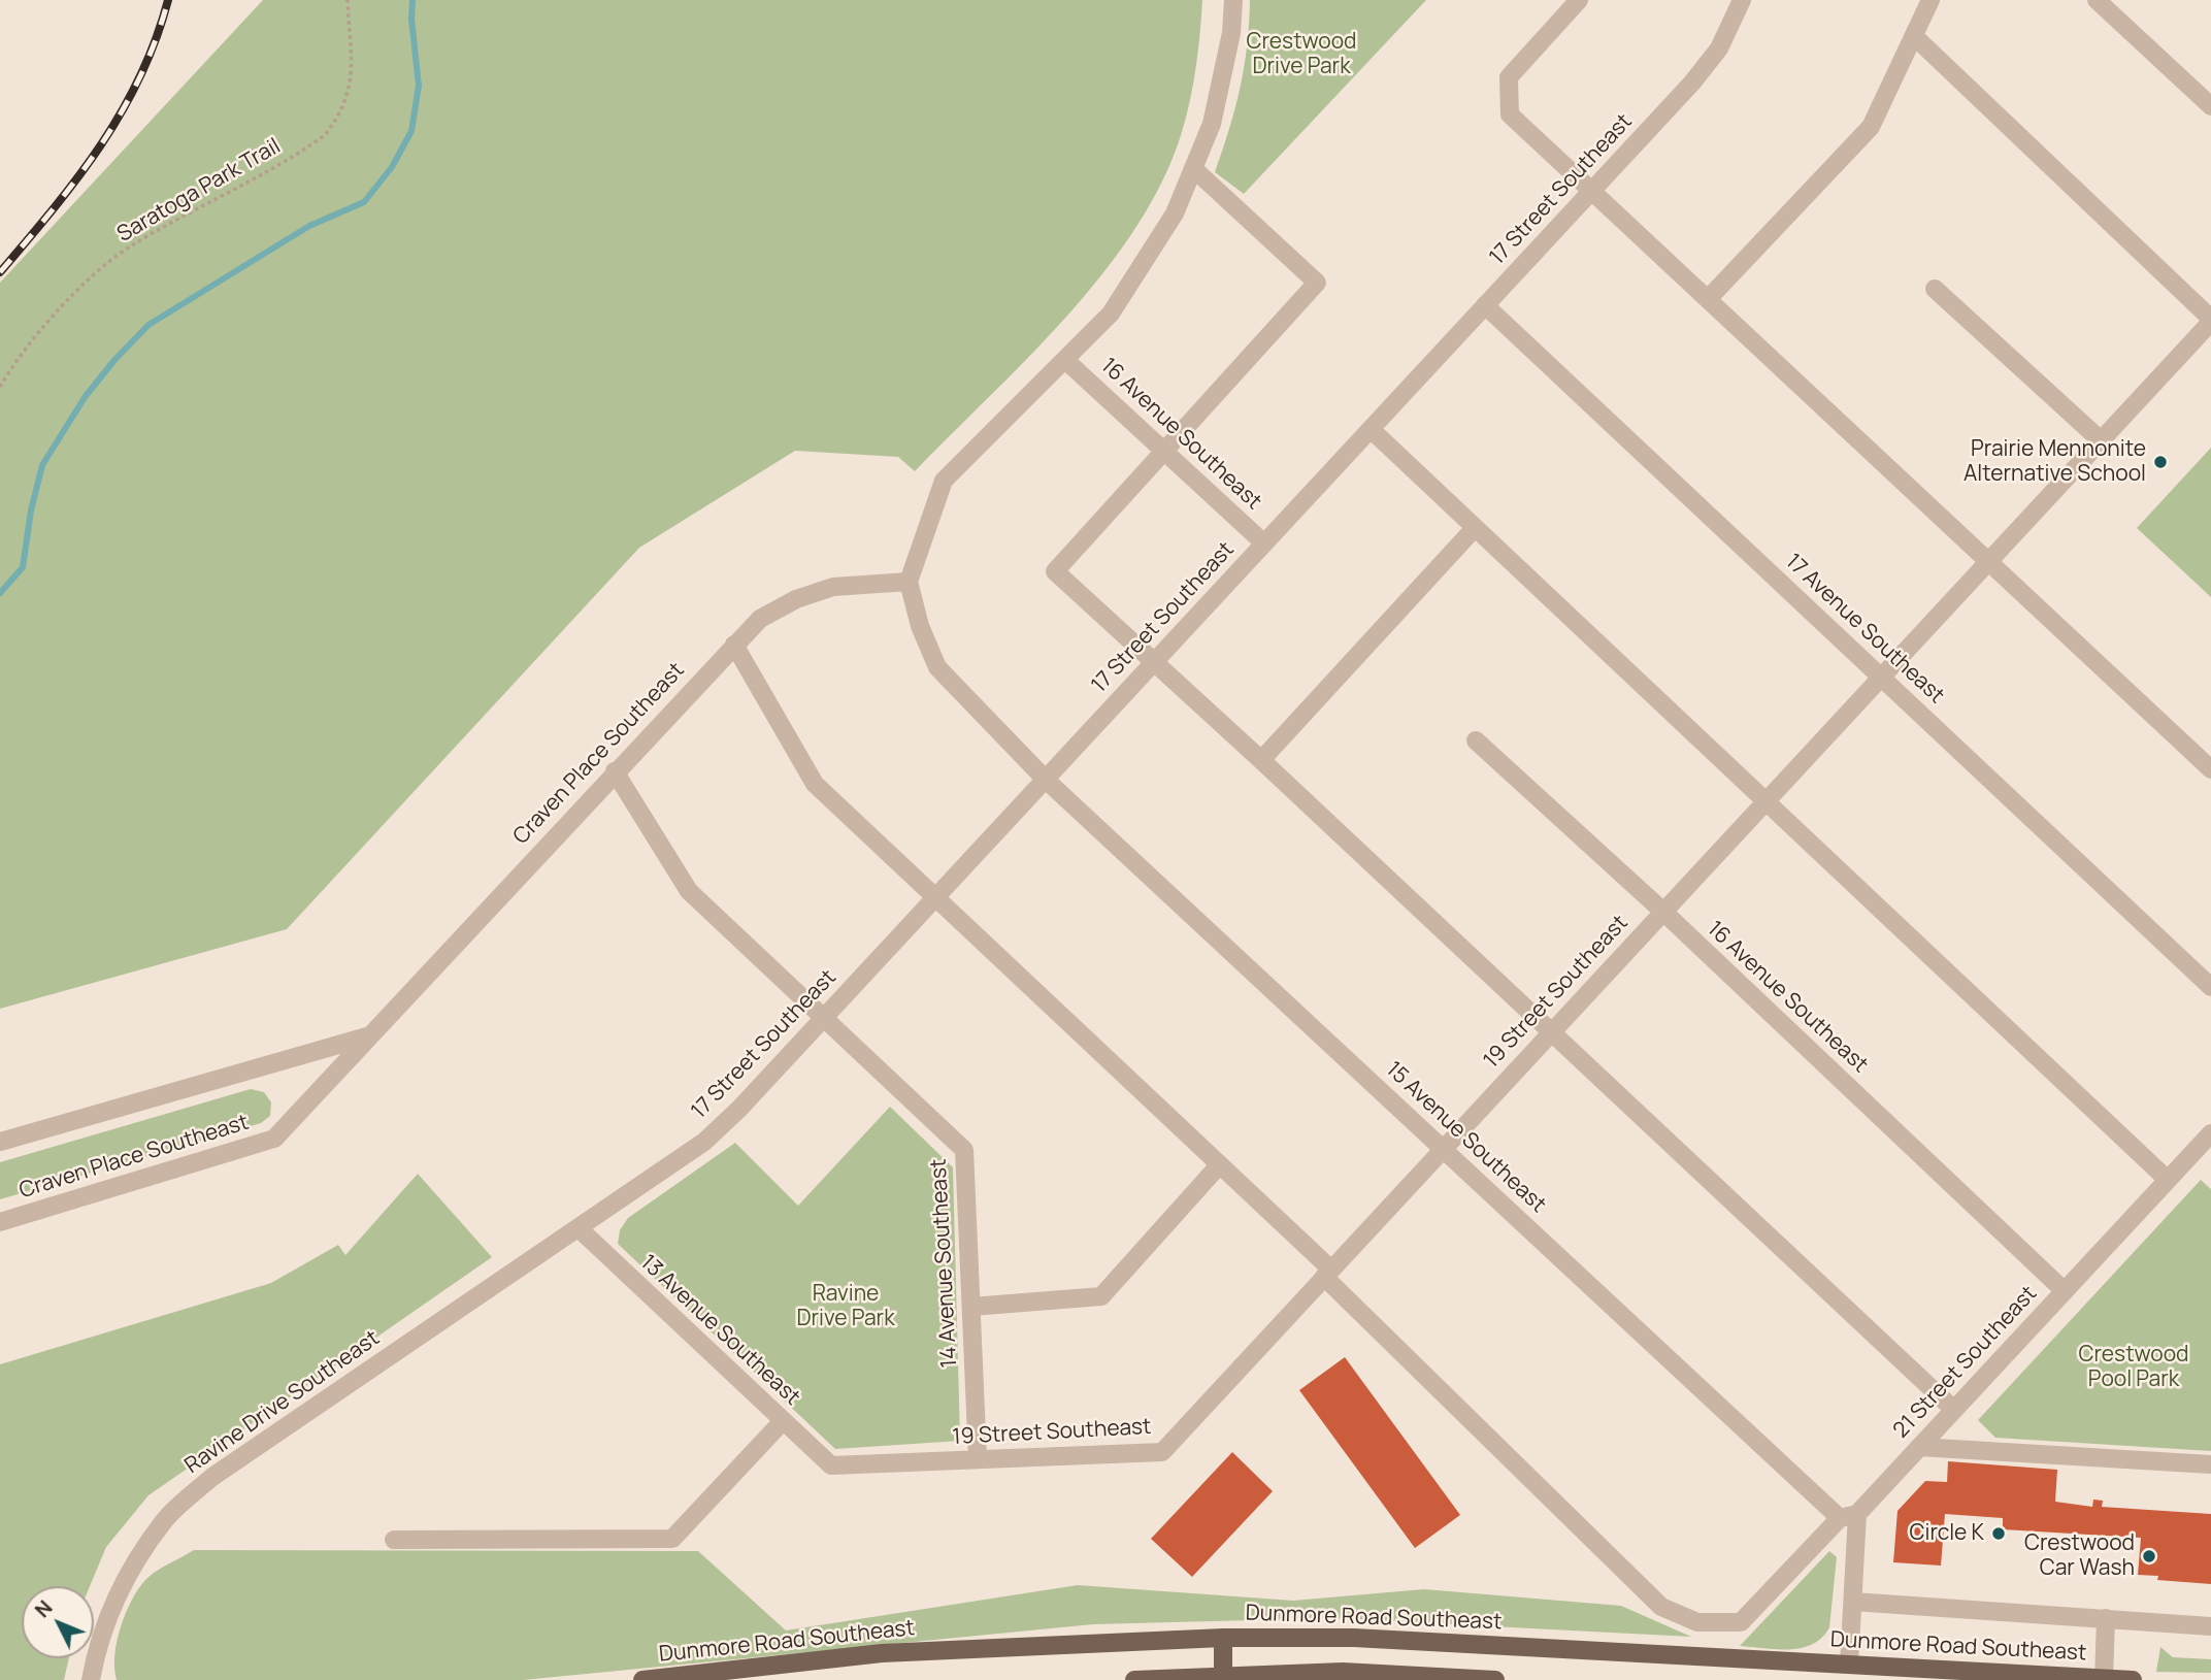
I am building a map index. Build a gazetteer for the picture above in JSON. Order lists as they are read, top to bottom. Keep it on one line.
{"streets":{"main road":["Dunmore Road Southeast"],"street":["17 Street Southeast","16 Avenue Southeast","17 Avenue Southeast","Craven Place Southeast","19 Street Southeast","15 Avenue Southeast","14 Avenue Southeast","13 Avenue Southeast","21 Street Southeast","Ravine Drive Southeast"],"path":["Saratoga Park Trail"]},"crossings":[["17 Street Southeast","16 Avenue Southeast"],["17 Street Southeast","17 Avenue Southeast"],["17 Street Southeast","15 Avenue Southeast"],["17 Street Southeast","14 Avenue Southeast"],["17 Street Southeast","13 Avenue Southeast"],["17 Street Southeast","21 Street Southeast"],["17 Street Southeast","Ravine Drive Southeast"],["16 Avenue Southeast","19 Street Southeast"],["16 Avenue Southeast","21 Street Southeast"],["17 Avenue Southeast","19 Street Southeast"],["Craven Place Southeast","15 Avenue Southeast"],["Craven Place Southeast","14 Avenue Southeast"],["Craven Place Southeast","21 Street Southeast"],["19 Street Southeast","15 Avenue Southeast"],["19 Street Southeast","14 Avenue Southeast"],["19 Street Southeast","13 Avenue Southeast"],["19 Street Southeast","21 Street Southeast"],["15 Avenue Southeast","21 Street Southeast"],["13 Avenue Southeast","Ravine Drive Southeast"]],"parks":["Crestwood Drive Park","Ravine Drive Park","Crestwood Pool Park"],"places":["Prairie Mennonite Alternative School","Circle K","Crestwood Car Wash"],"north":"top left"}
